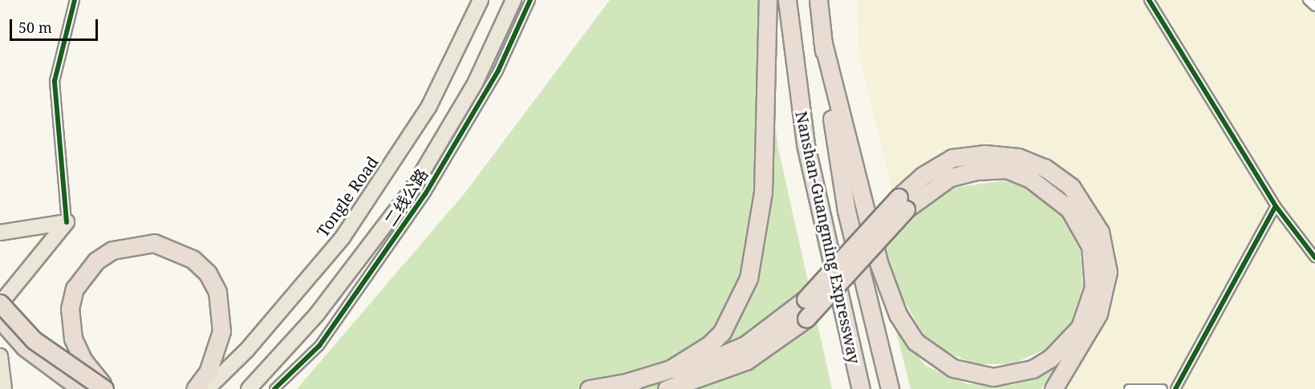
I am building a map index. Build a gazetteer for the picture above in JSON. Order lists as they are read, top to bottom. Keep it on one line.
{"streets":{"highway":["Nanshan-Guangming Expressway"],"main road":["Tongle Road"],"street":["二线公路"]},"scale_bar":"50 m"}
